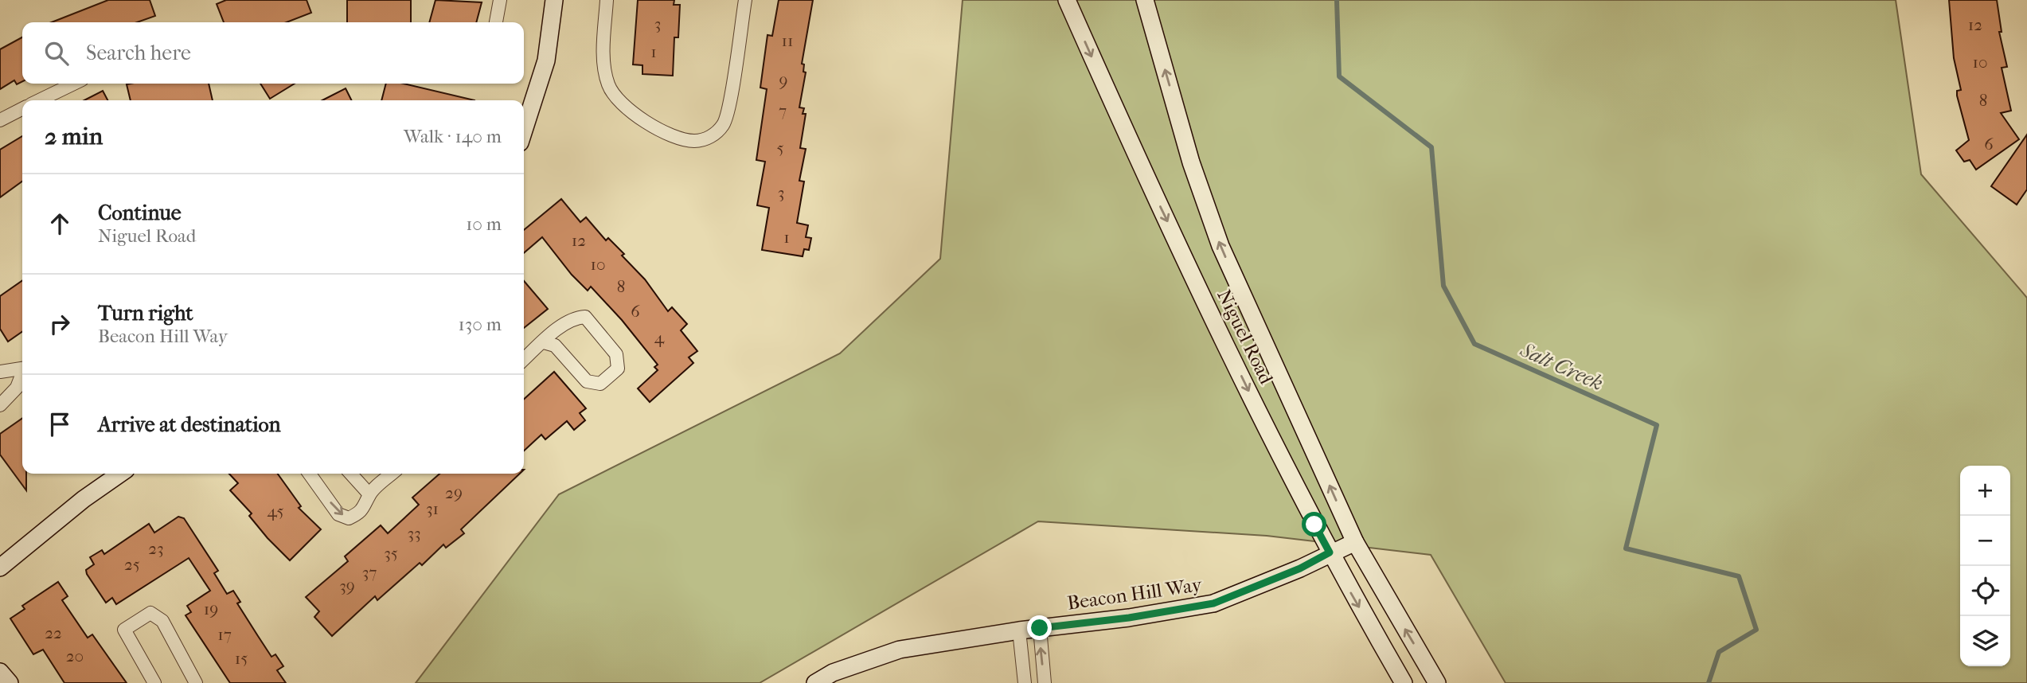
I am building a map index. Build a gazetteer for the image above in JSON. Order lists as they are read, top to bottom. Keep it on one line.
{"streets":{"main road":["Niguel Road","Beacon Hill Way"]},"crossings":[["Niguel Road","Beacon Hill Way"]],"water":["Salt Creek"],"house_numbers":["3","12","11","1","10","9","8","7","6","5","3","1","12","10","8","6","4","29","31","45","33","23","35","25","37","39","19","22","17","20","15"],"page":{"search":"Search here","heading":["2 min","Walk · 140 m"],"list":[["Continue","Niguel Road","10 m"],["Turn right","Beacon Hill Way","130 m"],"Arrive at destination"],"map_buttons":["+","−"]}}
